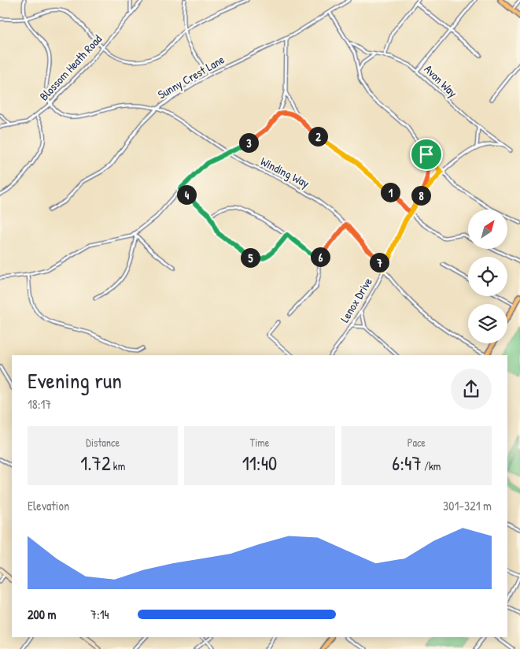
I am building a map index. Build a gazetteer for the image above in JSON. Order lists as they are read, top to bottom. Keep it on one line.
{"streets":{"street":["Blossom Heath Road","Sunny Crest Lane","Avon Way","Winding Way","Lenox Drive"]},"crossings":[["Blossom Heath Road","Winding Way"],["Sunny Crest Lane","Winding Way"],["Avon Way","Lenox Drive"],["Winding Way","Lenox Drive"]],"north":"top right","page":{"pins":["2","3","1","4","8","6","5","7"],"heading":["Evening run","18:17"],"stats":[["Distance","1.72 km"],["Time","11:40"],["Pace","6:47 /km"]],"chart":["Elevation","301–321 m"],"list":[{"name":"200 m","note":"7:14"}]}}
